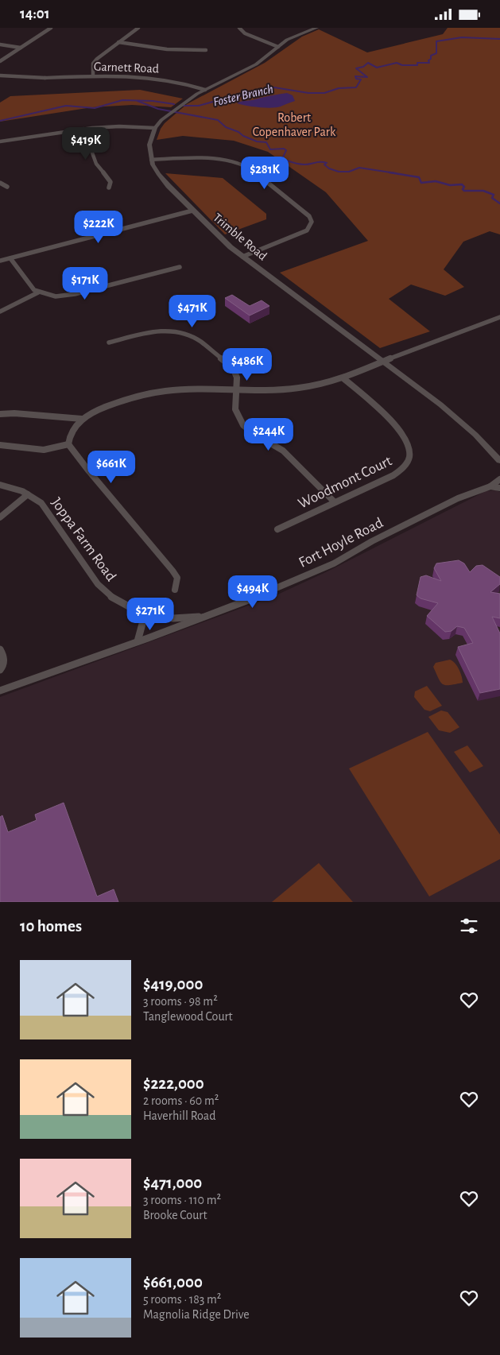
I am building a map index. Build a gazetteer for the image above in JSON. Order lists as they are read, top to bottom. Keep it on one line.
{"streets":{"street":["Garnett Road","Trimble Road","Woodmont Court","Joppa Farm Road","Fort Hoyle Road"]},"crossings":[["Garnett Road","Trimble Road"],["Joppa Farm Road","Fort Hoyle Road"]],"water":["Foster Branch"],"parks":["Robert Copenhaver Park"],"page":{"status":"14:01","price":["$419K","$281K","$222K","$171K","$471K","$486K","$244K","$661K","$494K","$271K"],"heading":"10 homes","list":[{"name":"$419,000","note":"3 rooms · 98 m² · Tanglewood Court"},{"name":"$222,000","note":"2 rooms · 60 m² · Haverhill Road"},{"name":"$471,000","note":"3 rooms · 110 m² · Brooke Court"},{"name":"$661,000","note":"5 rooms · 183 m² · Magnolia Ridge Drive"}]}}
